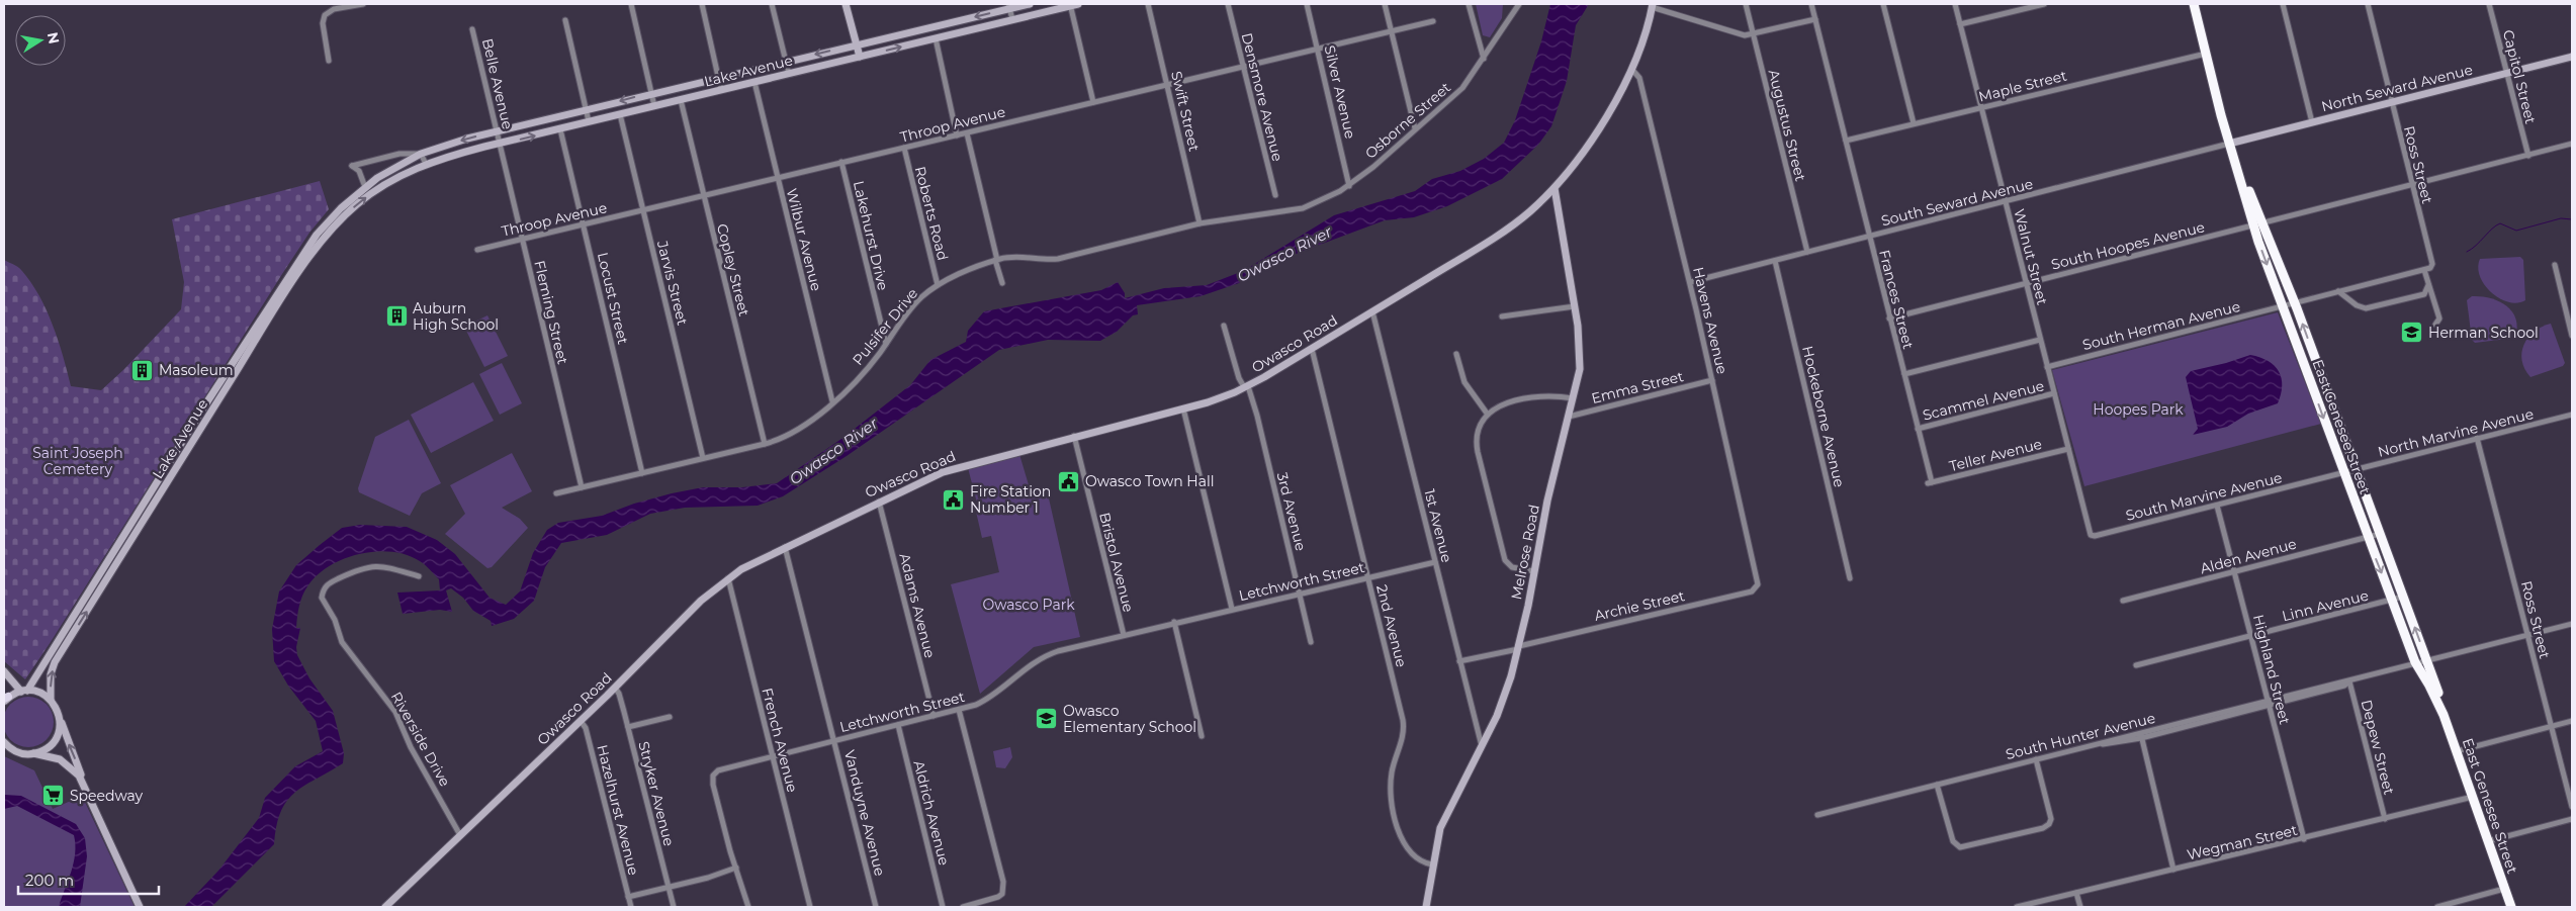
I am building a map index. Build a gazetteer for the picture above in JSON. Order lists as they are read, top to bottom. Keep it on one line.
{"streets":{"highway":["East Genesee Street"],"main road":["Lake Avenue","North Seward Avenue","Owasco Road","Melrose Road"],"street":["Capitol Street","Belle Avenue","Maple Street","Silver Avenue","Densmore Avenue","Swift Street","Osborne Street","Throop Avenue","Augustus Street","Ross Street","South Seward Avenue","Roberts Road","Lakehurst Drive","Wilbur Avenue","South Hoopes Avenue","Walnut Street","Copley Street","Jarvis Street","Locust Street","Frances Street","Fleming Street","Havens Avenue","South Herman Avenue","Pulsifer Drive","Emma Street","Scammel Avenue","Hockeborne Avenue","North Marvine Avenue","Teller Avenue","South Marvine Avenue","3rd Avenue","1st Avenue","Alden Avenue","Bristol Avenue","Letchworth Street","Adams Avenue","Archie Street","Linn Avenue","2nd Avenue","Highland Street","South Hunter Avenue","Riverside Drive","French Avenue","Depew Street","Stryker Avenue","Hazelhurst Avenue","Vanduyne Avenue","Aldrich Avenue","Wegman Street"]},"crossings":[["Lake Avenue","Belle Avenue"],["Lake Avenue","Wilbur Avenue"],["Lake Avenue","Copley Street"],["Lake Avenue","Jarvis Street"],["Lake Avenue","Locust Street"],["Lake Avenue","Fleming Street"],["Capitol Street","North Seward Avenue"],["Capitol Street","South Hoopes Avenue"],["Belle Avenue","Fleming Street"],["Maple Street","Walnut Street"],["Maple Street","Frances Street"],["Maple Street","East Genesee Street"],["North Seward Avenue","Ross Street"],["North Seward Avenue","South Seward Avenue"],["North Seward Avenue","East Genesee Street"],["Silver Avenue","Osborne Street"],["Silver Avenue","Throop Avenue"],["Densmore Avenue","Throop Avenue"],["Swift Street","Throop Avenue"],["Swift Street","Pulsifer Drive"],["Osborne Street","Pulsifer Drive"],["Throop Avenue","Roberts Road"],["Throop Avenue","Lakehurst Drive"],["Throop Avenue","Wilbur Avenue"],["Throop Avenue","Copley Street"],["Throop Avenue","Jarvis Street"],["Throop Avenue","Locust Street"],["Throop Avenue","Fleming Street"],["Augustus Street","South Seward Avenue"],["Ross Street","South Hoopes Avenue"],["Ross Street","South Herman Avenue"],["Ross Street","North Marvine Avenue"],["Ross Street","South Hunter Avenue"],["South Seward Avenue","Walnut Street"],["South Seward Avenue","Frances Street"],["South Seward Avenue","Havens Avenue"],["South Seward Avenue","Hockeborne Avenue"],["South Seward Avenue","East Genesee Street"],["Roberts Road","Pulsifer Drive"],["Lakehurst Drive","Pulsifer Drive"],["Wilbur Avenue","Pulsifer Drive"],["South Hoopes Avenue","Walnut Street"],["South Hoopes Avenue","Frances Street"],["South Hoopes Avenue","East Genesee Street"],["Walnut Street","South Herman Avenue"],["Walnut Street","Scammel Avenue"],["Walnut Street","Teller Avenue"],["Walnut Street","South Marvine Avenue"],["Copley Street","Pulsifer Drive"],["Jarvis Street","Pulsifer Drive"],["Locust Street","Pulsifer Drive"],["Frances Street","Scammel Avenue"],["Frances Street","Teller Avenue"],["Fleming Street","Pulsifer Drive"],["Havens Avenue","Owasco Road"],["Havens Avenue","Emma Street"],["Havens Avenue","Archie Street"],["South Herman Avenue","East Genesee Street"],["Owasco Road","3rd Avenue"],["Owasco Road","1st Avenue"],["Owasco Road","Melrose Road"],["Owasco Road","Bristol Avenue"],["Owasco Road","Adams Avenue"],["Owasco Road","2nd Avenue"],["Owasco Road","Riverside Drive"],["Owasco Road","French Avenue"],["Owasco Road","Stryker Avenue"],["Owasco Road","Hazelhurst Avenue"],["Owasco Road","Vanduyne Avenue"],["Emma Street","Melrose Road"],["East Genesee Street","North Marvine Avenue"],["East Genesee Street","South Marvine Avenue"],["East Genesee Street","Alden Avenue"],["East Genesee Street","Linn Avenue"],["East Genesee Street","South Hunter Avenue"],["East Genesee Street","Wegman Street"],["North Marvine Avenue","South Marvine Avenue"],["South Marvine Avenue","Highland Street"],["3rd Avenue","Letchworth Street"],["1st Avenue","Melrose Road"],["1st Avenue","Letchworth Street"],["1st Avenue","Archie Street"],["Melrose Road","Archie Street"],["Melrose Road","2nd Avenue"],["Alden Avenue","Highland Street"],["Bristol Avenue","Letchworth Street"],["Letchworth Street","Adams Avenue"],["Letchworth Street","2nd Avenue"],["Letchworth Street","French Avenue"],["Letchworth Street","Vanduyne Avenue"],["Letchworth Street","Aldrich Avenue"],["Linn Avenue","Highland Street"],["Highland Street","South Hunter Avenue"],["Highland Street","Wegman Street"],["South Hunter Avenue","Depew Street"],["Depew Street","Wegman Street"]],"water":["Owasco River"],"parks":["Hoopes Park","Saint Joseph Cemetery","Owasco Park"],"places":{"building":["Auburn High School","Masoleum"],"school or university":["Herman School","Owasco Elementary School"],"public building":["Owasco Town Hall","Fire Station Number 1"],"supermarket":["Speedway"]},"scale_bar":"200 m","north":"right"}
